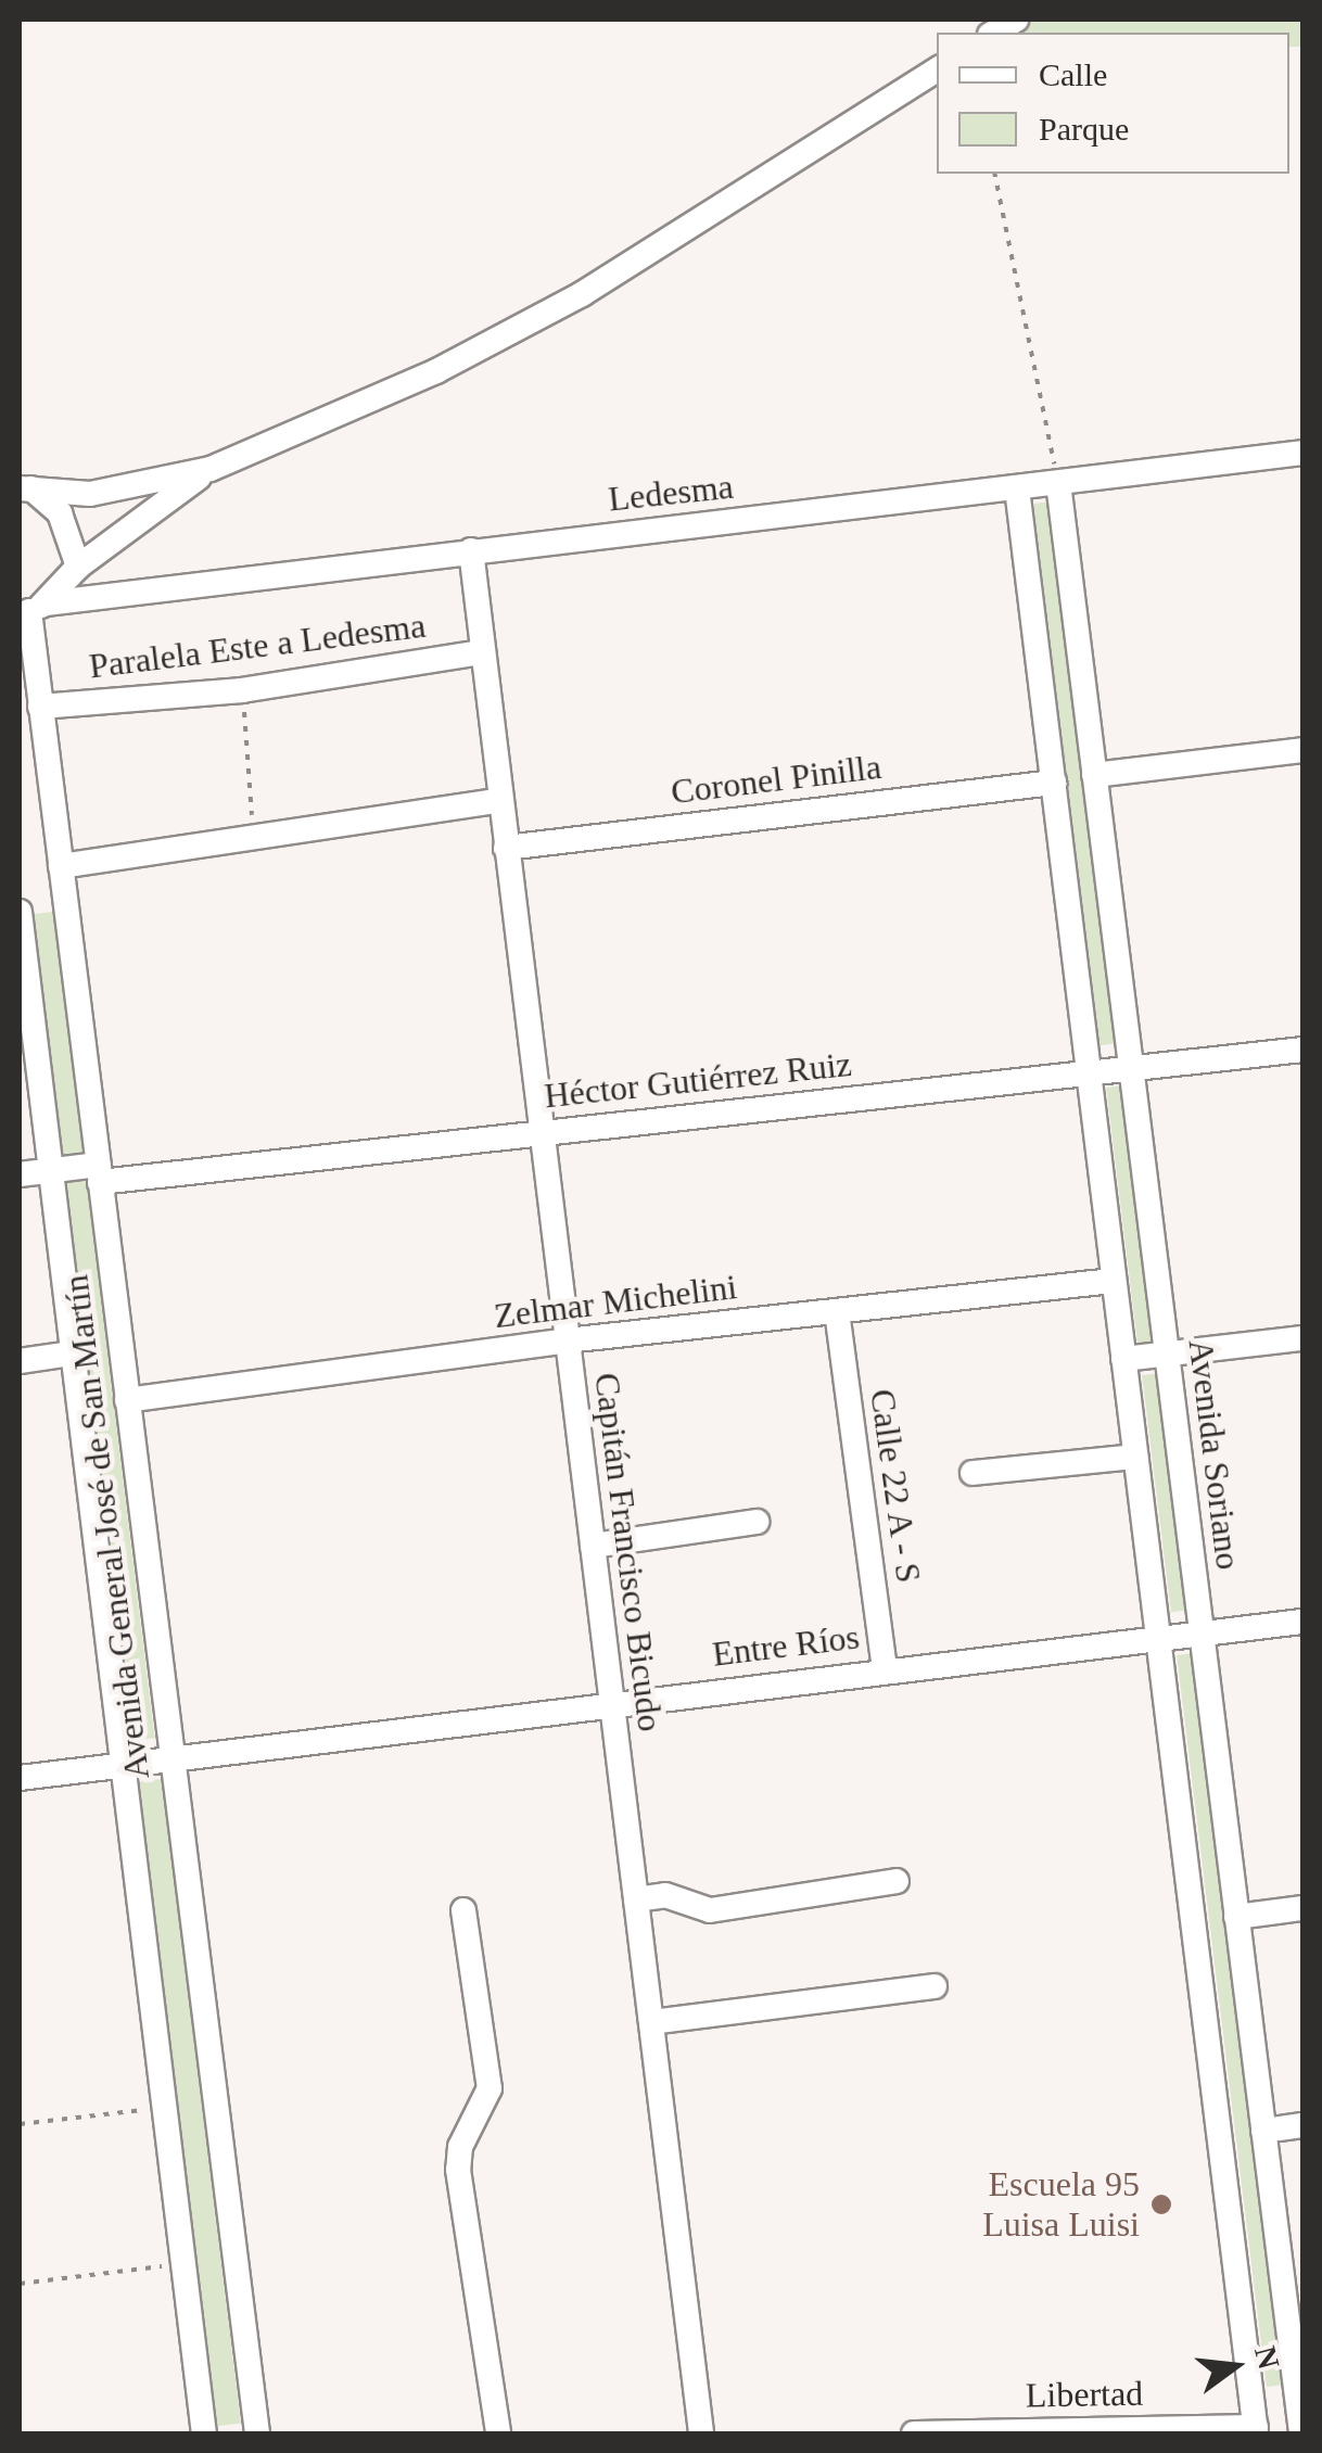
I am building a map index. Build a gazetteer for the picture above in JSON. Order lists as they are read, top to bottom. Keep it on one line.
{"streets":{"street":["Ledesma","Paralela Este a Ledesma","Coronel Pinilla","Héctor Gutiérrez Ruiz","Zelmar Michelini","Avenida Soriano","Calle 22 A - S","Avenida General José de San Martín","Capitán Francisco Bicudo","Entre Ríos","Libertad"]},"crossings":[["Ledesma","Avenida Soriano"],["Ledesma","Avenida General José de San Martín"],["Ledesma","Capitán Francisco Bicudo"],["Paralela Este a Ledesma","Avenida General José de San Martín"],["Paralela Este a Ledesma","Capitán Francisco Bicudo"],["Coronel Pinilla","Capitán Francisco Bicudo"],["Héctor Gutiérrez Ruiz","Avenida Soriano"],["Héctor Gutiérrez Ruiz","Avenida General José de San Martín"],["Héctor Gutiérrez Ruiz","Capitán Francisco Bicudo"],["Zelmar Michelini","Calle 22 A - S"],["Zelmar Michelini","Avenida General José de San Martín"],["Zelmar Michelini","Capitán Francisco Bicudo"],["Avenida Soriano","Entre Ríos"],["Avenida Soriano","Libertad"],["Calle 22 A - S","Entre Ríos"],["Avenida General José de San Martín","Entre Ríos"],["Capitán Francisco Bicudo","Entre Ríos"]],"places":["Escuela 95 Luisa Luisi"],"legend":["Calle","Parque"],"north":"right"}
